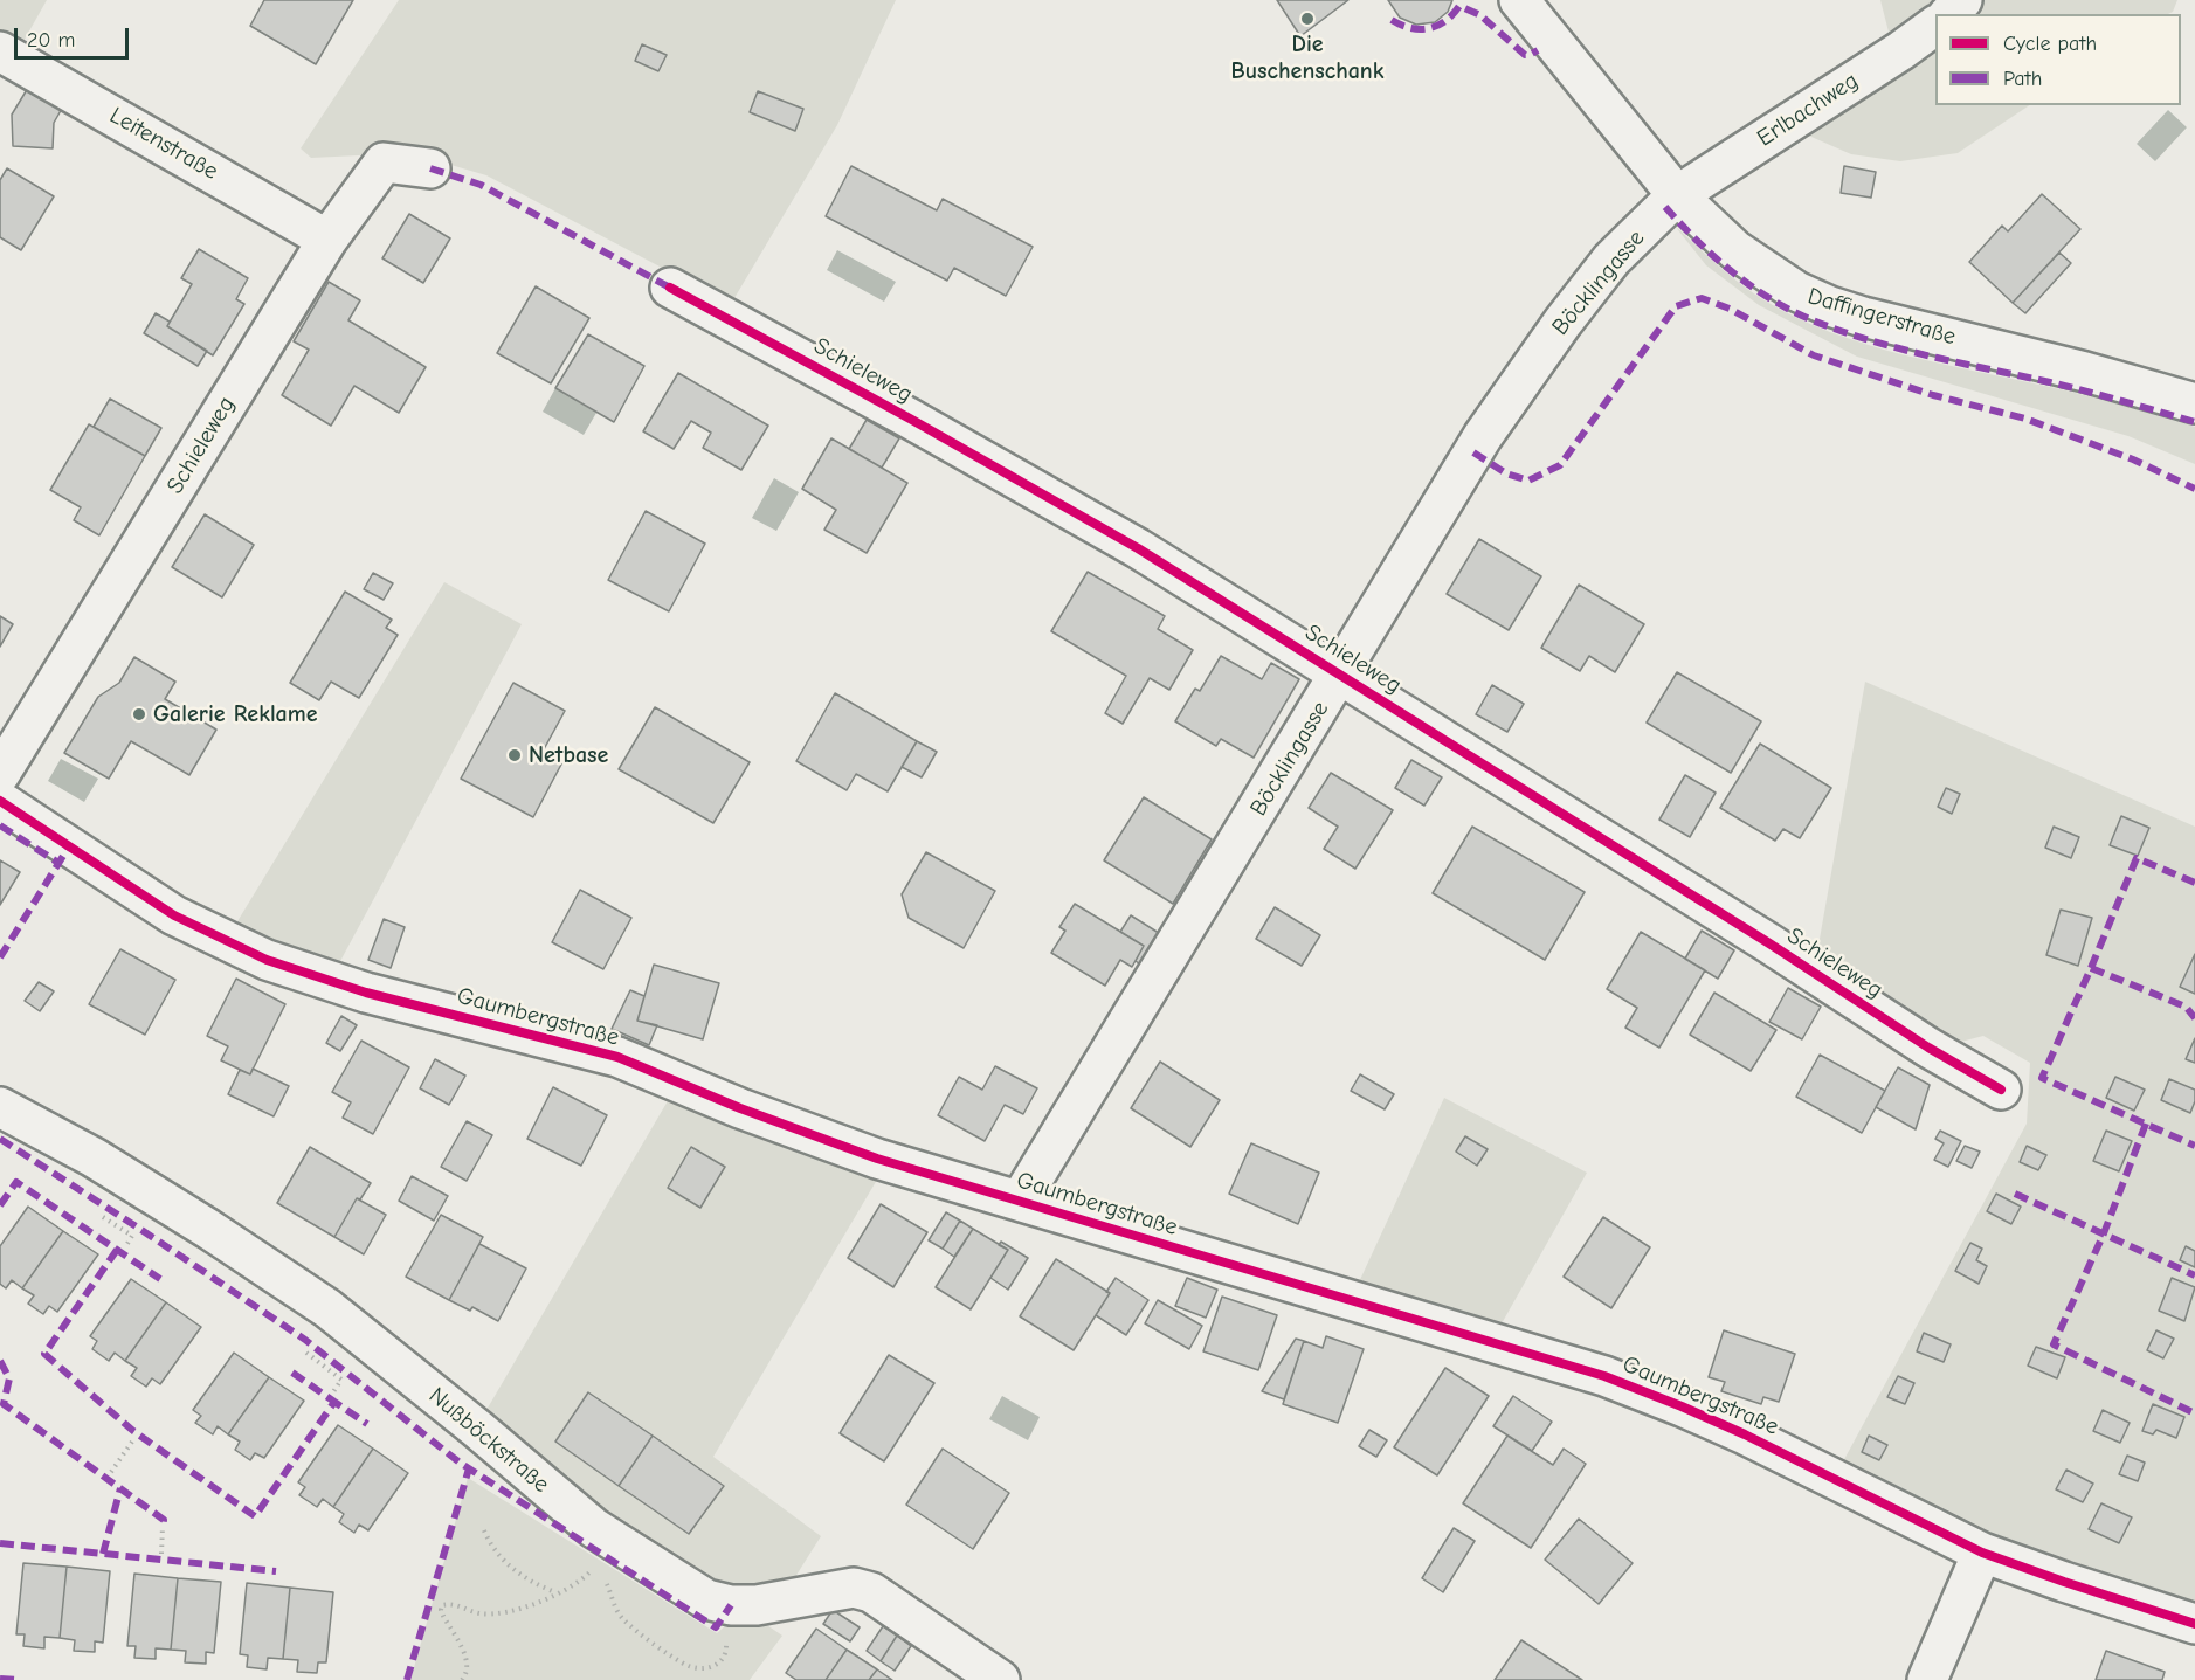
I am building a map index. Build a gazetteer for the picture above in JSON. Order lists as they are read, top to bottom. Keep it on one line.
{"streets":{"street":["Erlbachweg","Leitenstraße","Böcklingasse","Daffingerstraße","Schieleweg","Gaumbergstraße","Nußböckstraße"]},"crossings":[["Erlbachweg","Böcklingasse"],["Erlbachweg","Daffingerstraße"],["Leitenstraße","Schieleweg"],["Böcklingasse","Daffingerstraße"],["Böcklingasse","Schieleweg"],["Böcklingasse","Gaumbergstraße"]],"places":["Die Buschenschank","Galerie Reklame","Netbase"],"legend":["Cycle path","Path"],"scale_bar":"20 m"}
